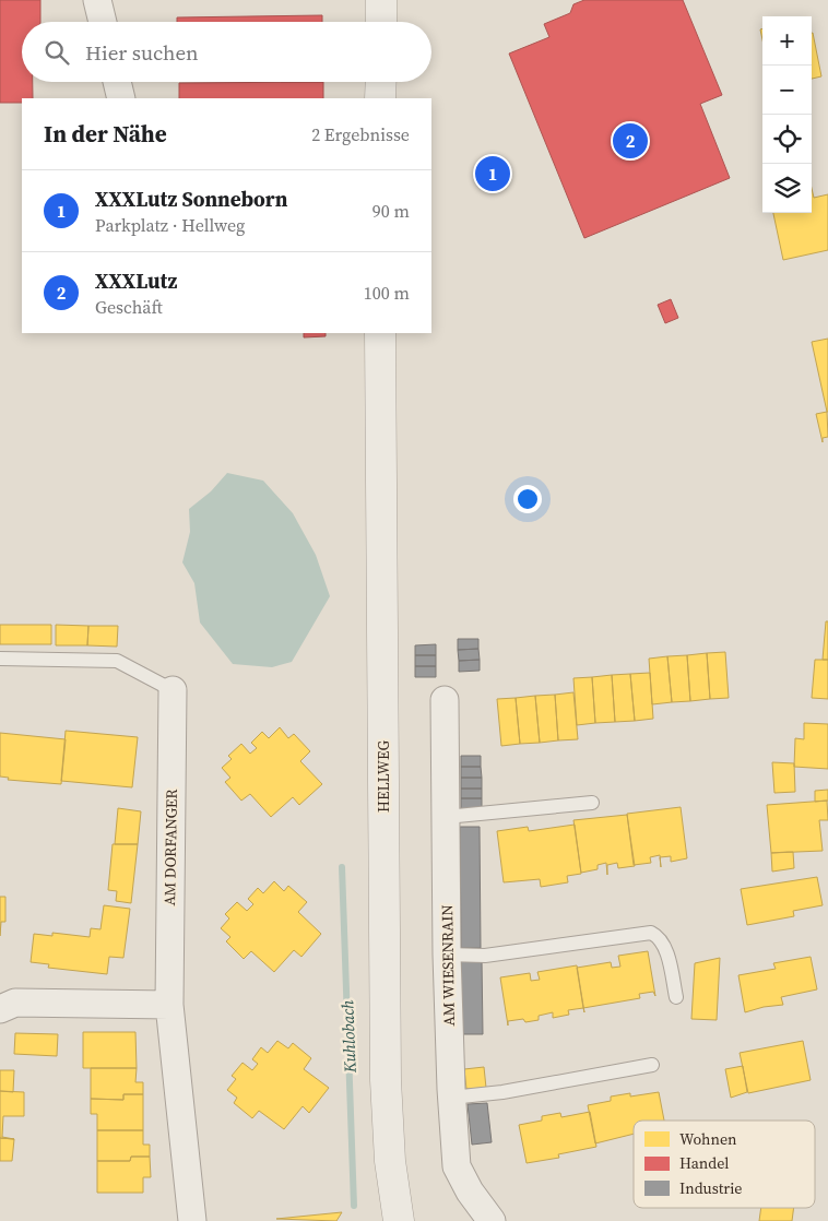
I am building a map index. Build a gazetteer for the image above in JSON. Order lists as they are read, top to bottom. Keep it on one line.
{"streets":{"street":["HELLWEG","AM DORFANGER","AM WIESENRAIN"]},"water":["Kuhlobach"],"legend":["Wohnen","Handel","Industrie"],"page":{"map_buttons":["+","−"],"search":"Hier suchen","heading":["In der Nähe","2 Ergebnisse"],"pins":["2","1"],"list":[{"mark":"1","name":"XXXLutz Sonneborn","note":"Parkplatz · Hellweg","value":"90 m"},{"mark":"2","name":"XXXLutz","note":"Geschäft","value":"100 m"}]}}
